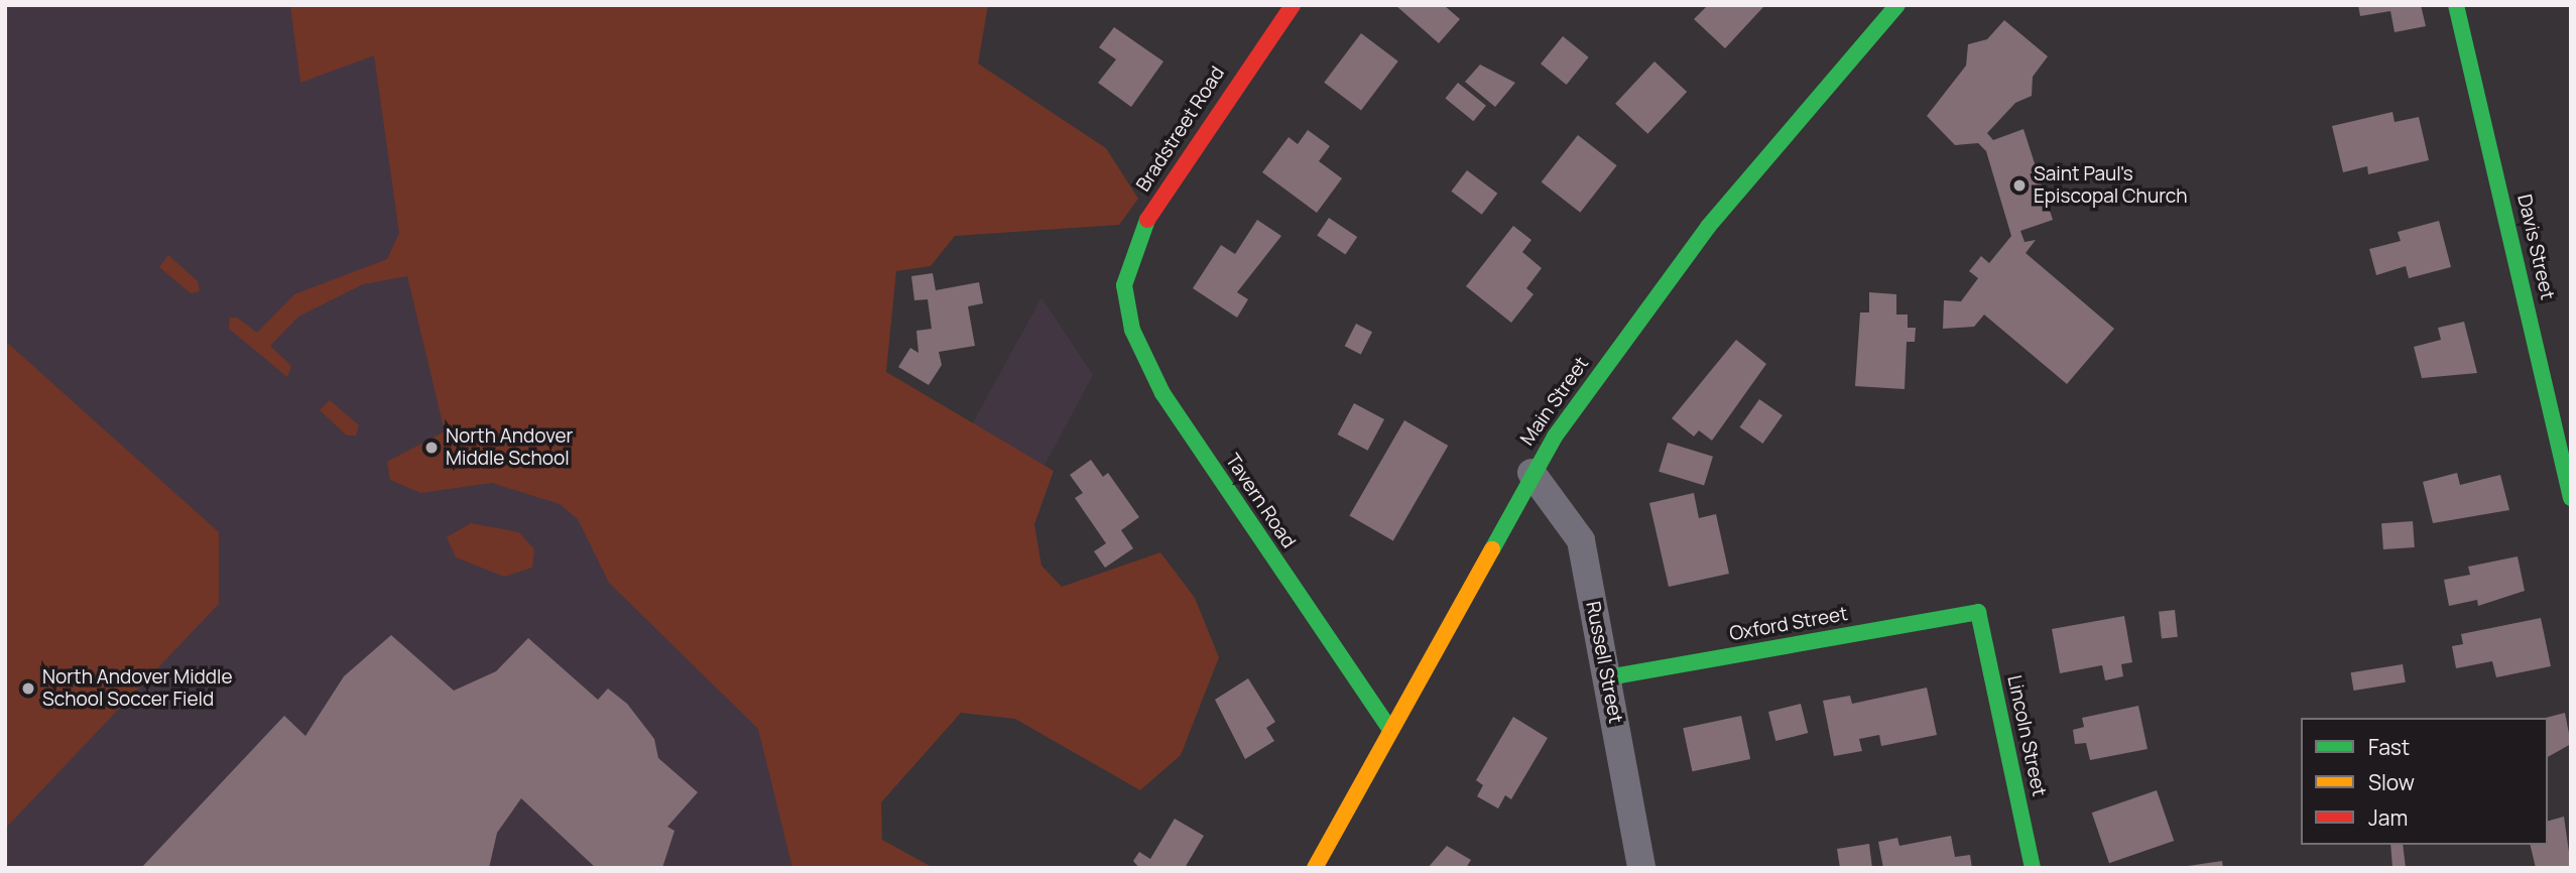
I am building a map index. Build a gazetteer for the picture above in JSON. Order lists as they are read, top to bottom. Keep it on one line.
{"streets":{"street":["Bradstreet Road","Davis Street","Main Street","Tavern Road","Oxford Street","Russell Street","Lincoln Street"]},"crossings":[["Bradstreet Road","Tavern Road"],["Main Street","Tavern Road"],["Main Street","Russell Street"],["Oxford Street","Russell Street"],["Oxford Street","Lincoln Street"]],"places":["Saint Paul's Episcopal Church","North Andover Middle School","North Andover Middle School Soccer Field"],"legend":["Fast","Slow","Jam"]}
